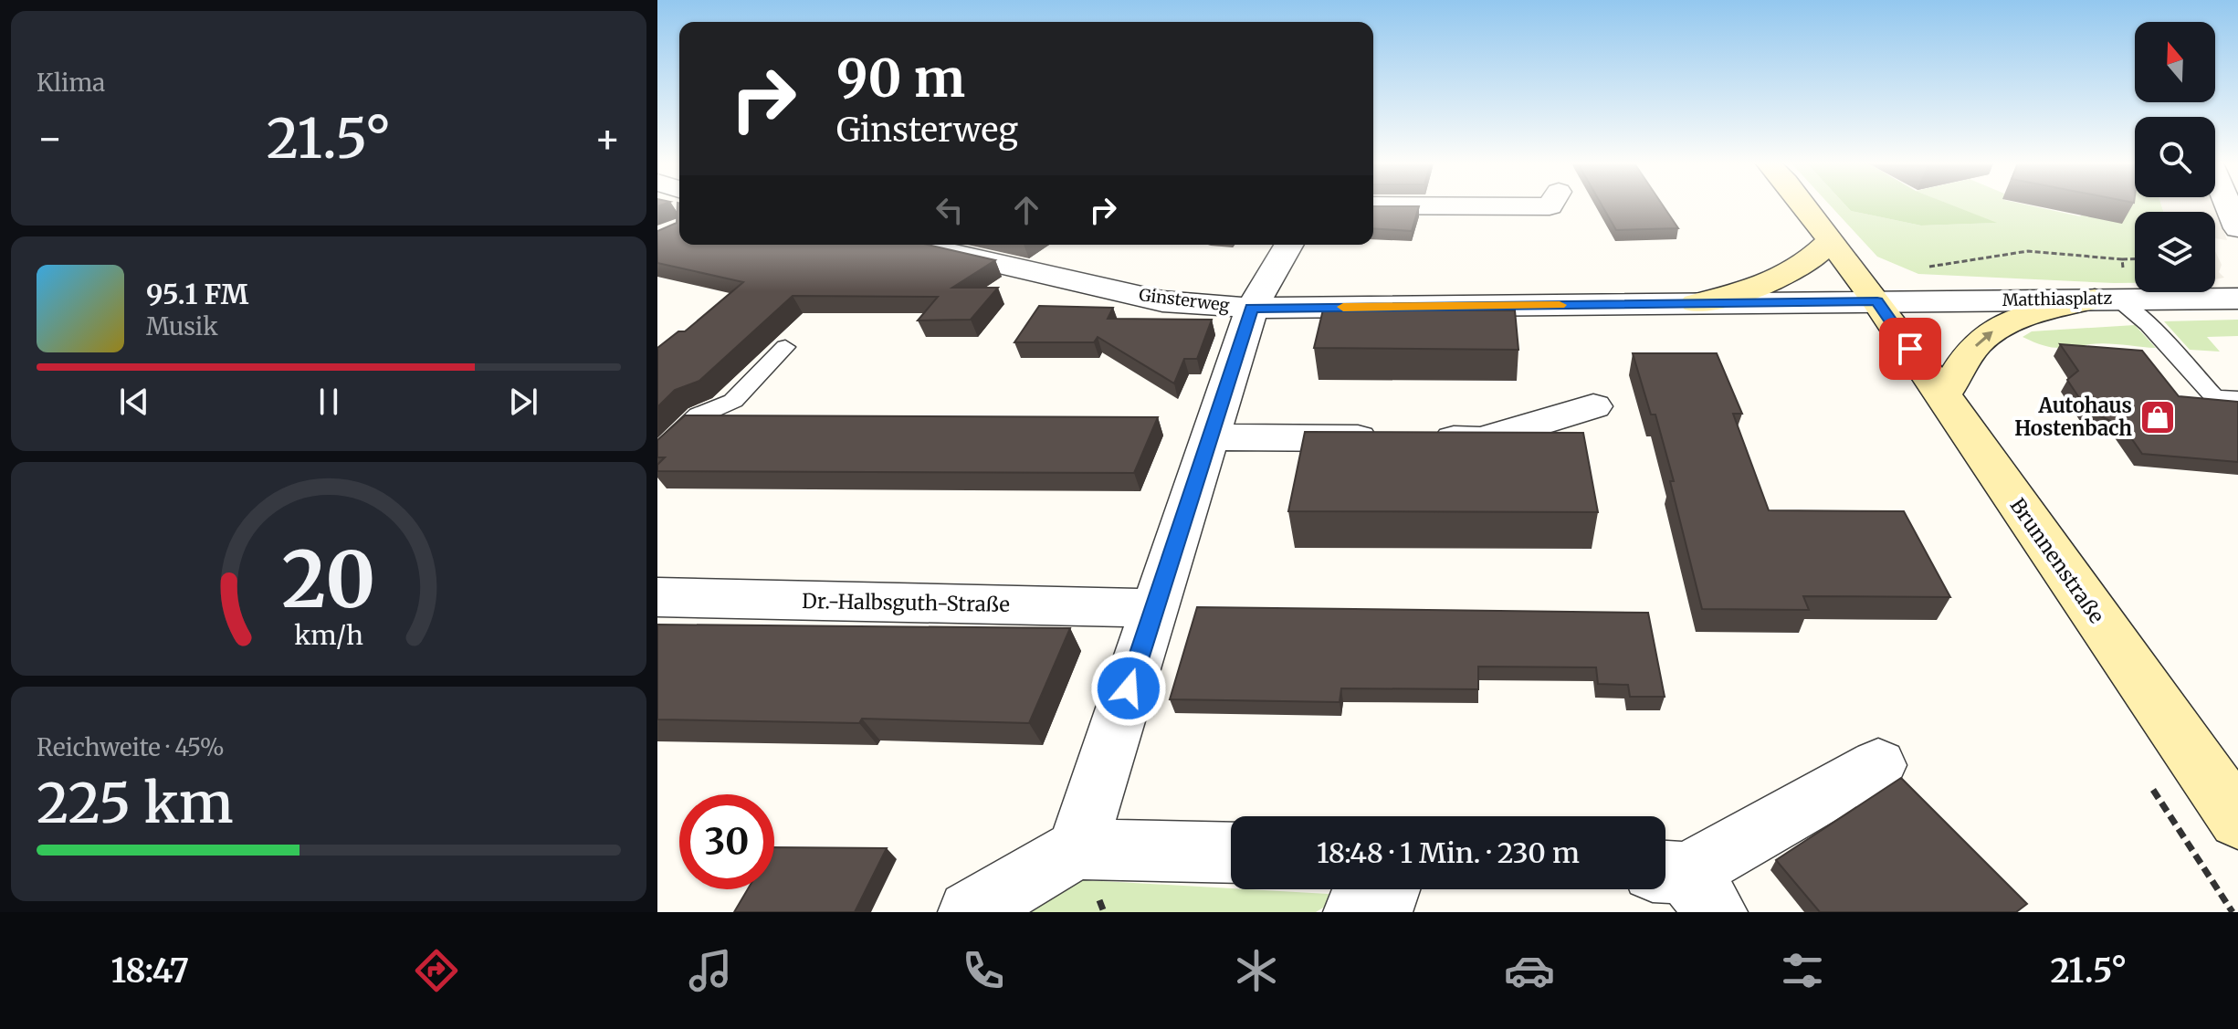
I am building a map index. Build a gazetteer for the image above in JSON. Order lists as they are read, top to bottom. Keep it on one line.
{"streets":{"main road":["Brunnenstraße"],"street":["Matthiasplatz","Ginsterweg","Dr.-Halbsguth-Straße"]},"crossings":[["Matthiasplatz","Ginsterweg"],["Matthiasplatz","Brunnenstraße"],["Ginsterweg","Brunnenstraße"]],"places":{"shop":["Autohaus Hostenbach"]},"north":"top","page":{"tile":["Klima",["Reichweite · 45%","225 km"]],"turn":["90 m","Ginsterweg"],"heat":["−","21.5°","+"],"song":["95.1 FM","Musik"],"limit":"30","trip":"18:48 · 1 Min. · 230 m","tabs":["18:47","21.5°"],"gauge":["20","km/h"]}}
